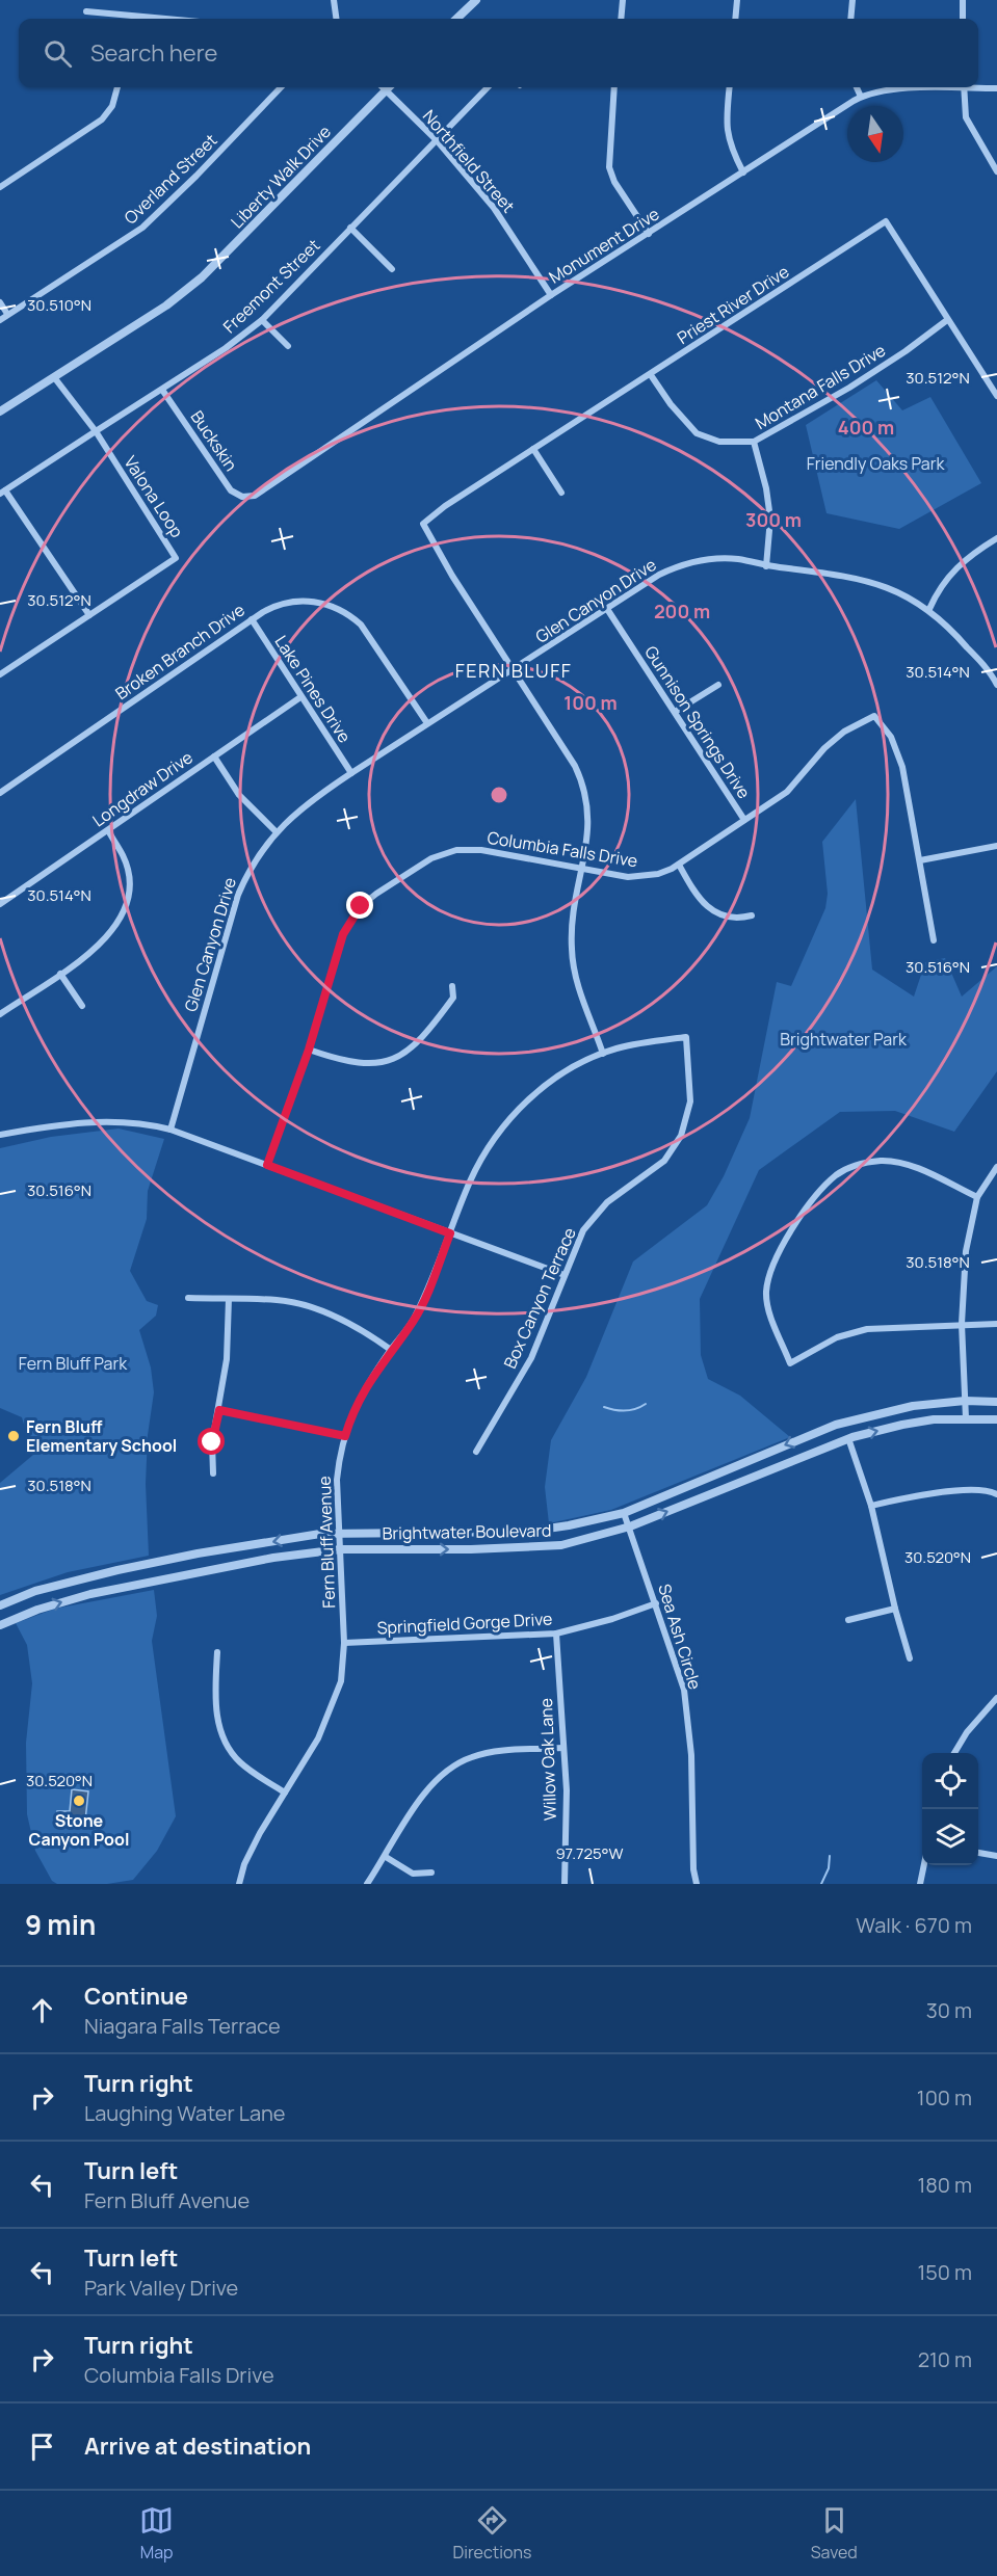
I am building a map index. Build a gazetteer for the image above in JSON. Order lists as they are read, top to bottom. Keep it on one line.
{"streets":{"street":["Northfield Street","Liberty Walk Drive","Overland Street","Monument Drive","Freemont Street","Priest River Drive","Montana Falls Drive","Buckskin","Valona Loop","Glen Canyon Drive","Broken Branch Drive","Lake Pines Drive","Gunnison Springs Drive","Longdraw Drive","Columbia Falls Drive","Box Canyon Terrace","Brightwater Boulevard","Fern Bluff Avenue","Springfield Gorge Drive","Sea Ash Circle","Willow Oak Lane"]},"crossings":[["Northfield Street","Liberty Walk Drive"],["Northfield Street","Monument Drive"],["Northfield Street","Freemont Street"],["Monument Drive","Buckskin"],["Freemont Street","Buckskin"],["Freemont Street","Valona Loop"],["Priest River Drive","Montana Falls Drive"],["Priest River Drive","Glen Canyon Drive"],["Glen Canyon Drive","Broken Branch Drive"],["Glen Canyon Drive","Lake Pines Drive"],["Glen Canyon Drive","Gunnison Springs Drive"],["Broken Branch Drive","Lake Pines Drive"],["Lake Pines Drive","Longdraw Drive"],["Gunnison Springs Drive","Columbia Falls Drive"],["Box Canyon Terrace","Fern Bluff Avenue"],["Brightwater Boulevard","Fern Bluff Avenue"],["Brightwater Boulevard","Sea Ash Circle"],["Fern Bluff Avenue","Springfield Gorge Drive"],["Springfield Gorge Drive","Sea Ash Circle"],["Springfield Gorge Drive","Willow Oak Lane"]],"districts":["FERN BLUFF"],"parks":["Friendly Oaks Park","Brightwater Park","Fern Bluff Park"],"places":["Fern Bluff Elementary School","Stone Canyon Pool"],"north":"bottom","page":{"search":"Search here","heading":["9 min","Walk · 670 m"],"list":[["Continue","Niagara Falls Terrace","30 m"],["Turn right","Laughing Water Lane","100 m"],["Turn left","Fern Bluff Avenue","180 m"],["Turn left","Park Valley Drive","150 m"],["Turn right","Columbia Falls Drive","210 m"],"Arrive at destination"],"nav":["Map","Directions","Saved"]},"coordinates":["30.510°N","30.512°N","30.514°N","30.516°N","30.518°N","30.520°N","97.725°W"],"rings":["400 m","300 m","200 m","100 m"]}
